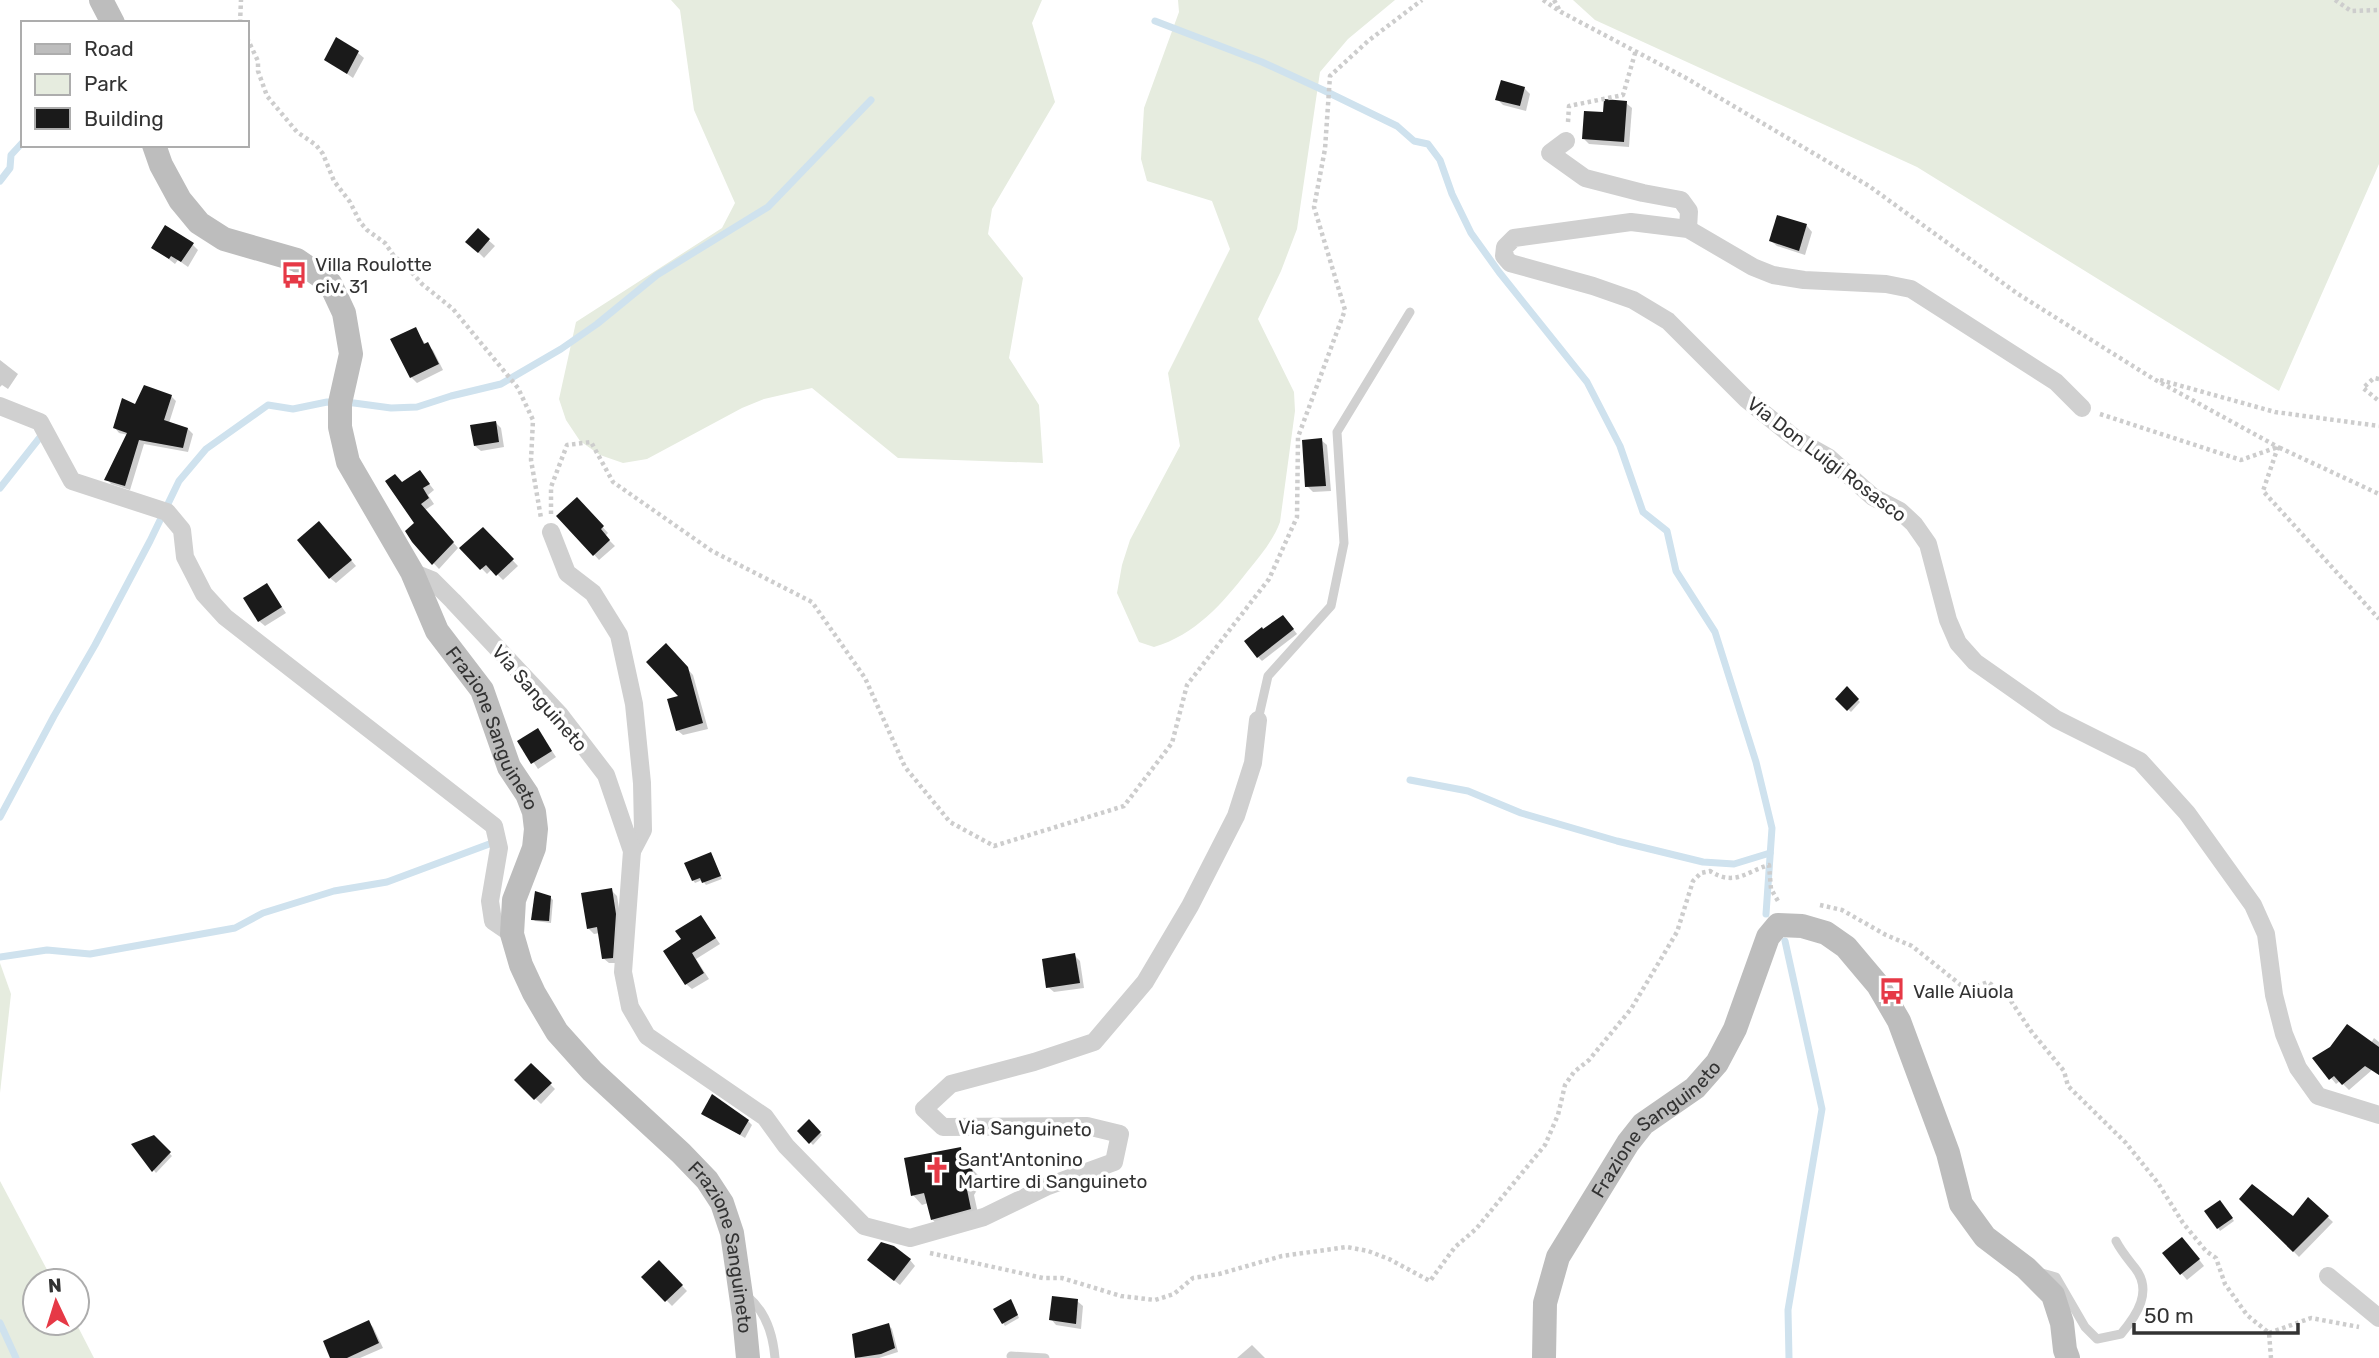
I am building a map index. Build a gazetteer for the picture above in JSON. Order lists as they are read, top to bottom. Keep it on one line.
{"streets":{"street":["Via Don Luigi Rosasco","Via Sanguineto","Frazione Sanguineto"]},"crossings":[["Via Sanguineto","Frazione Sanguineto"]],"places":{"bus stop":["Villa Roulotte civ. 31","Valle Aiuola"],"church":["Sant'Antonino Martire di Sanguineto"]},"legend":["Road","Park","Building"],"scale_bar":"50 m","north":"top"}
